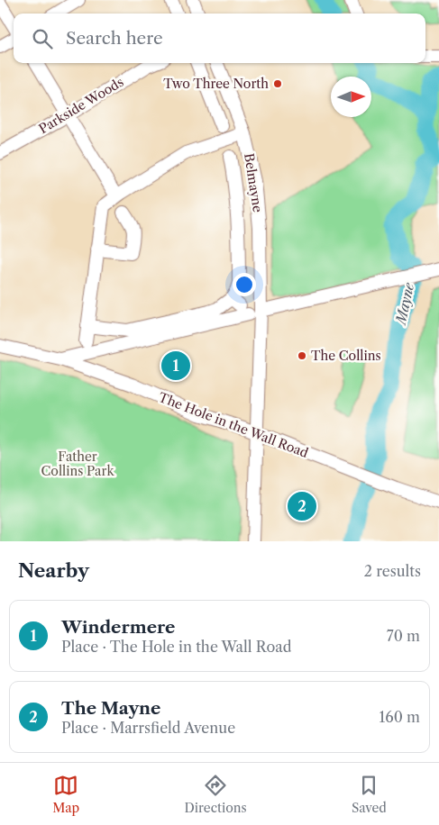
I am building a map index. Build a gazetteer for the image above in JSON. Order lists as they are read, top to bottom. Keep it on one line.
{"streets":{"street":["Parkside Woods","Belmayne","The Hole in the Wall Road"]},"crossings":[["Belmayne","The Hole in the Wall Road"]],"water":["Mayne"],"parks":["Father Collins Park"],"places":["Two Three North","The Collins"],"north":"right","page":{"search":"Search here","pins":["1","2"],"heading":["Nearby","2 results"],"list":[{"mark":"1","name":"Windermere","note":"Place · The Hole in the Wall Road","value":"70 m"},{"mark":"2","name":"The Mayne","note":"Place · Marrsfield Avenue","value":"160 m"}],"nav":["Map","Directions","Saved"]}}
